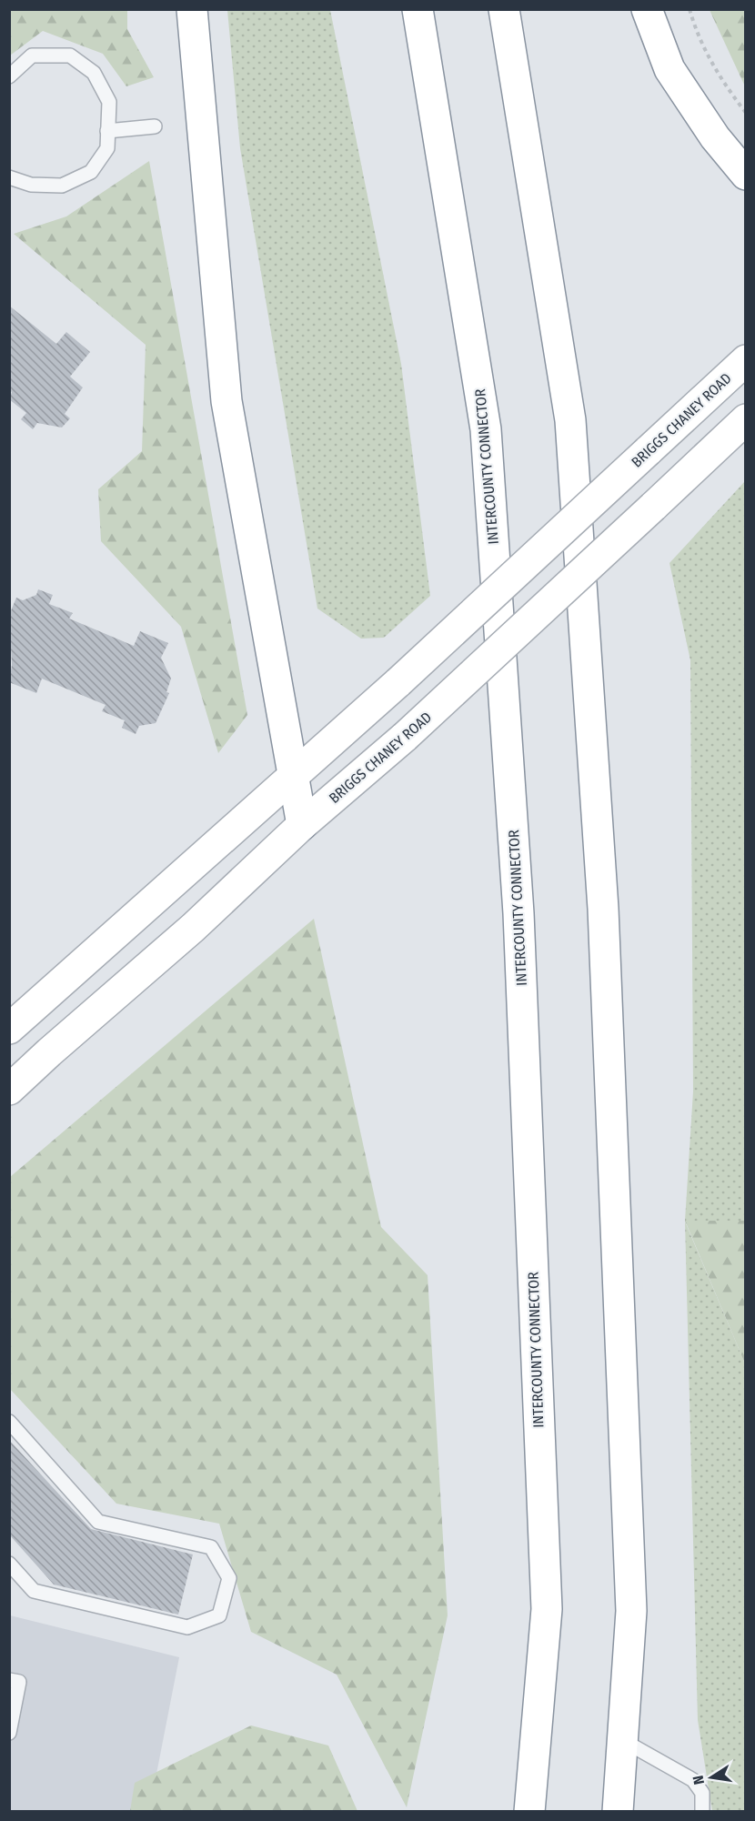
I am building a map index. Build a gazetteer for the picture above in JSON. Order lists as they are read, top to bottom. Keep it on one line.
{"streets":{"main road":["BRIGGS CHANEY ROAD","INTERCOUNTY CONNECTOR"]},"north":"left"}
